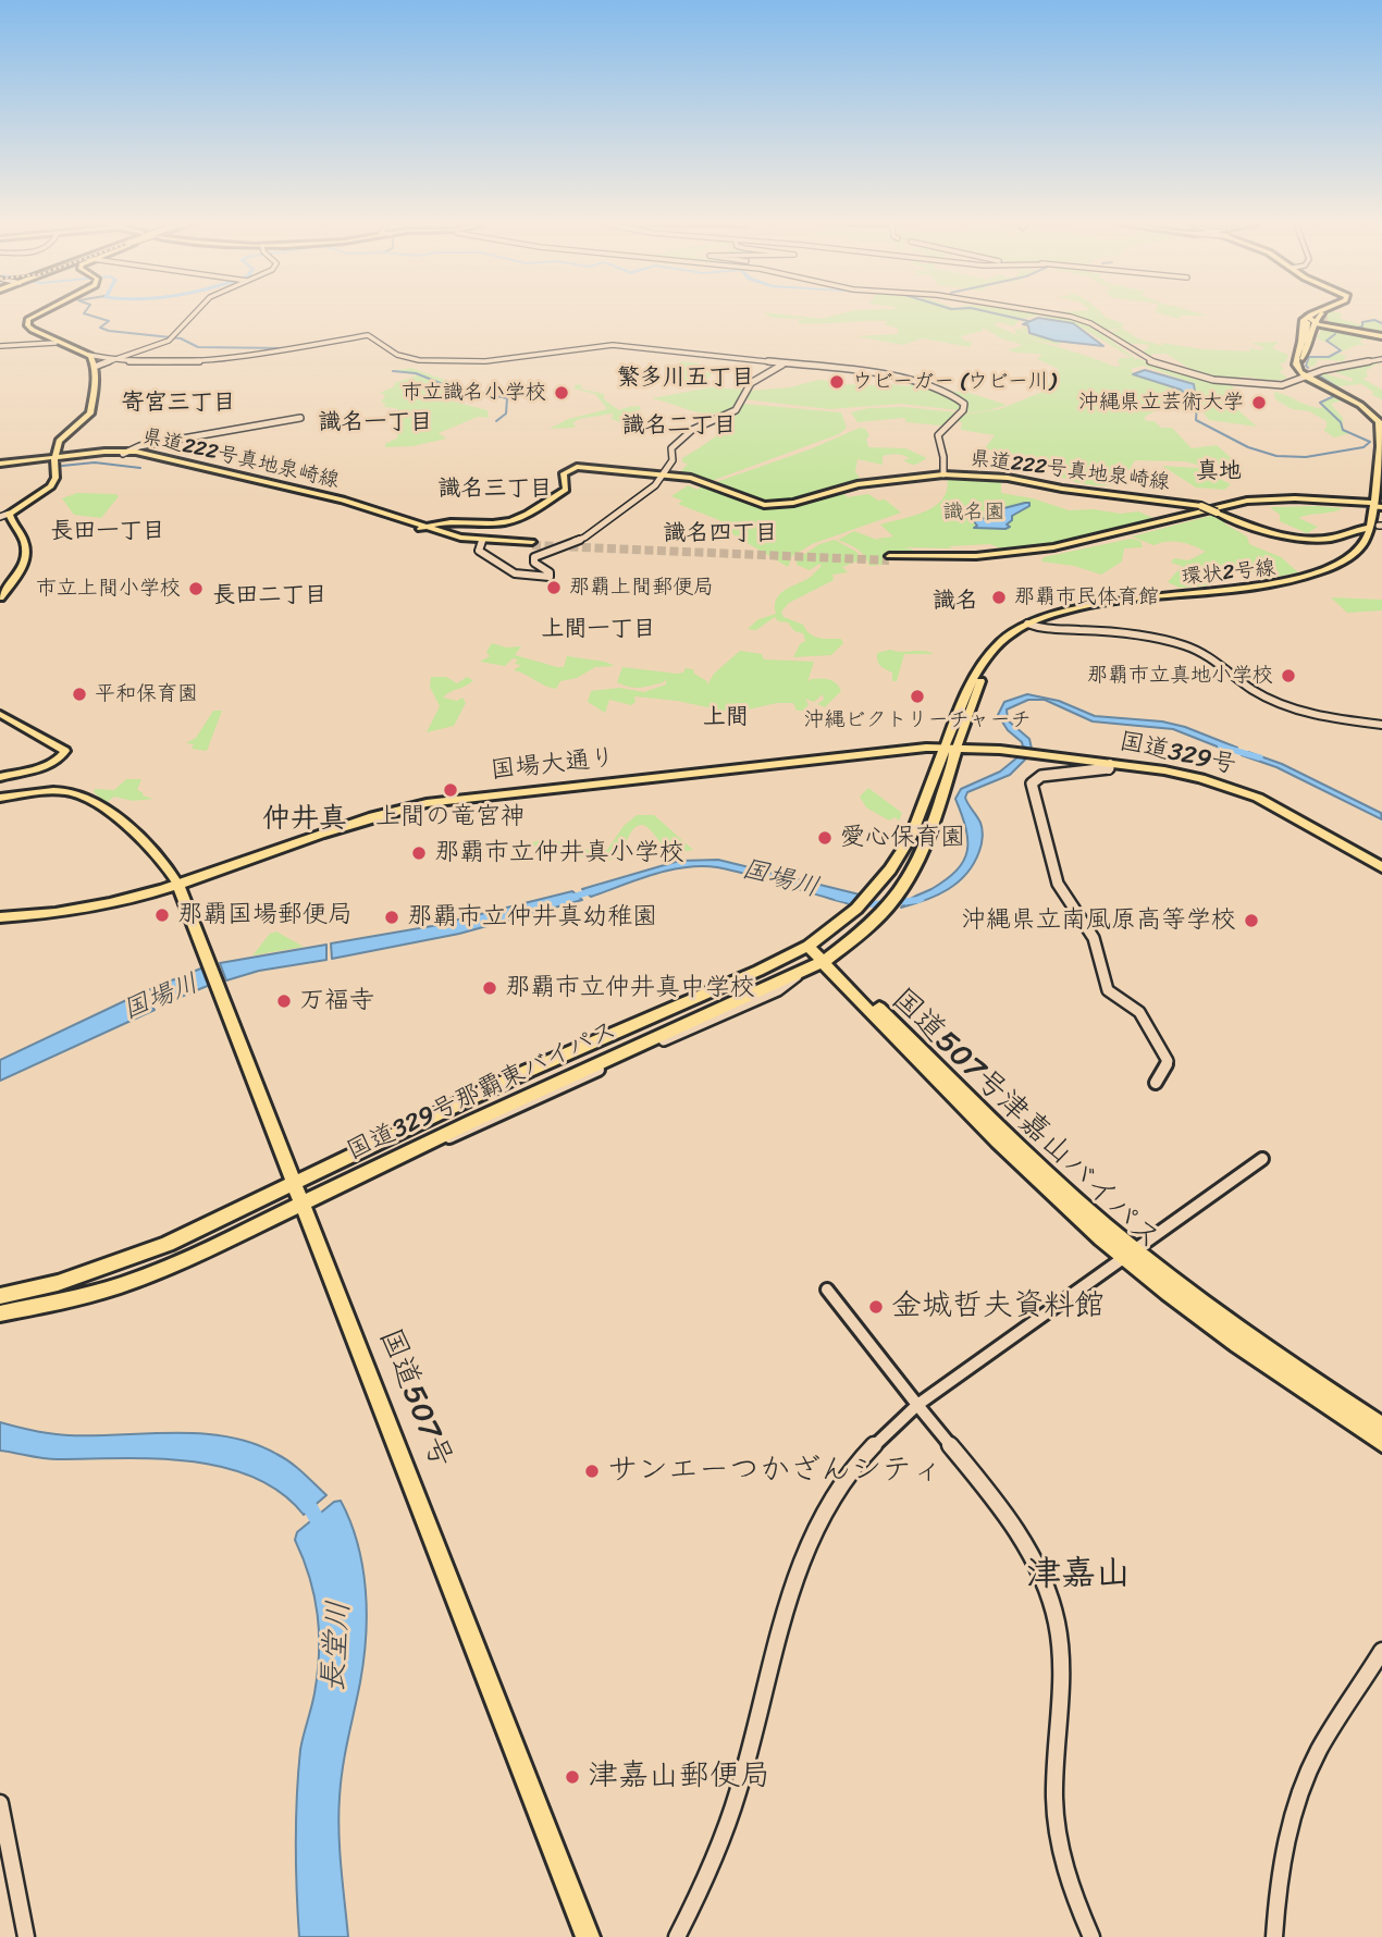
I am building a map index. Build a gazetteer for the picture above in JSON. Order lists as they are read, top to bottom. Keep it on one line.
{"streets":{"highway":["国道329号","国場大通り","国道329号那覇東バイパス","国道507号津嘉山バイパス","国道507号"],"main road":["県道222号真地泉崎線","環状2号線"]},"crossings":[["県道222号真地泉崎線","環状2号線"],["環状2号線","国道329号"],["環状2号線","国場大通り"],["環状2号線","国道329号那覇東バイパス"],["国道329号","国場大通り"],["国道329号","国道329号那覇東バイパス"],["国場大通り","国道329号那覇東バイパス"],["国場大通り","国道507号"],["国道329号那覇東バイパス","国道507号津嘉山バイパス"],["国道329号那覇東バイパス","国道507号"]],"districts":["繁多川五丁目","寄宮三丁目","識名一丁目","識名二丁目","真地","識名三丁目","長田一丁目","識名四丁目","長田二丁目","識名","上間一丁目","上間","仲井真","津嘉山"],"water":["国場川","長堂川"],"parks":["識名園"],"places":["ウビーガー (ウビー川)","市立識名小学校","沖縄県立芸術大学","那覇上間郵便局","市立上間小学校","那覇市民体育館","那覇市立真地小学校","平和保育園","沖縄ビクトリーチャーチ","上間の竜宮神","愛心保育園","那覇市立仲井真小学校","那覇国場郵便局","那覇市立仲井真幼稚園","沖縄県立南風原高等学校","那覇市立仲井真中学校","万福寺","金城哲夫資料館","サンエーつかざんシティ","津嘉山郵便局"]}
